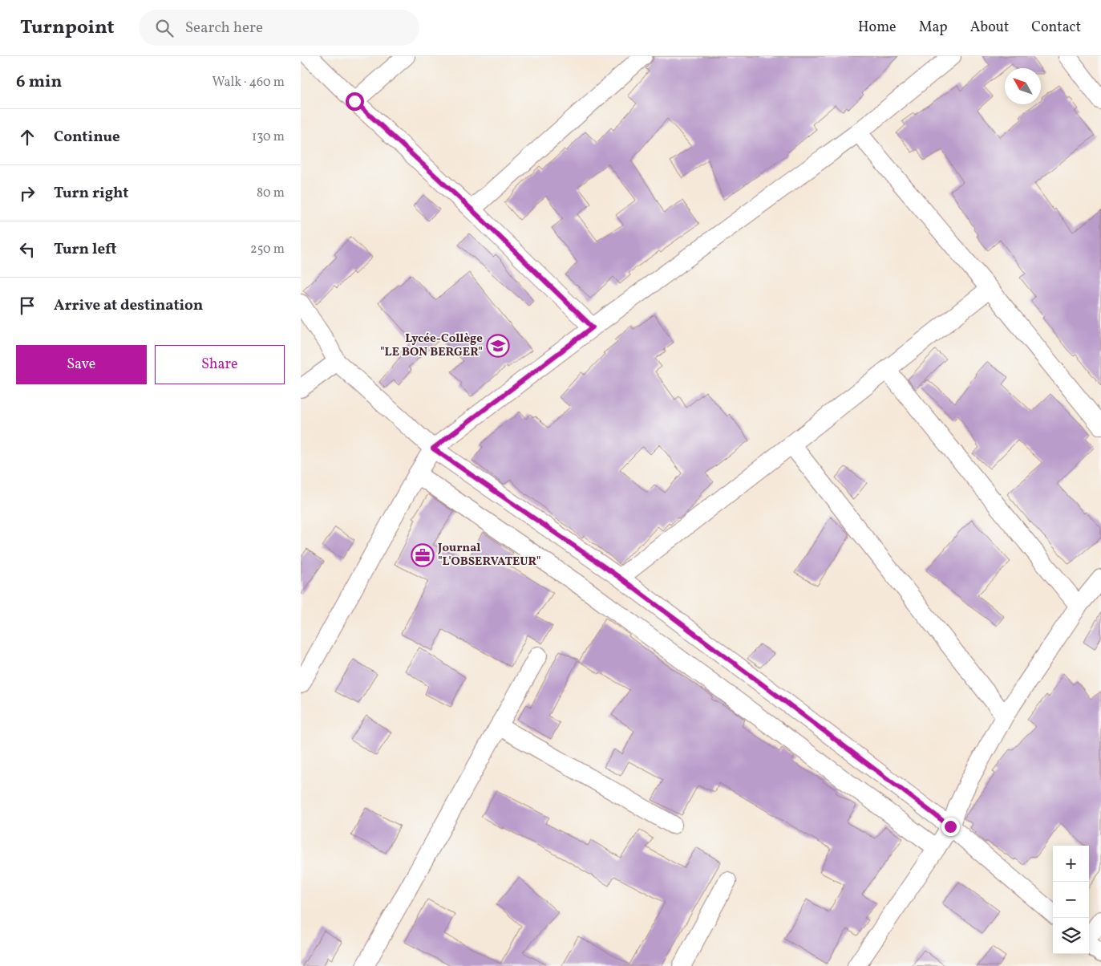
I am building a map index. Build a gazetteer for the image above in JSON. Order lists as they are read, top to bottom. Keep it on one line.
{"places":{"school or university":["Lycée-Collège \"LE BON BERGER\""],"office":["Journal \"L'OBSERVATEUR\""]},"north":"top left","page":{"header":"Turnpoint","search":"Search here","nav":["Home","Map","About","Contact"],"heading":["6 min","Walk · 460 m"],"list":[["Continue","130 m"],["Turn right","80 m"],["Turn left","250 m"],"Arrive at destination"],"buttons":["Save","Share"],"map_buttons":["+","−"]}}
